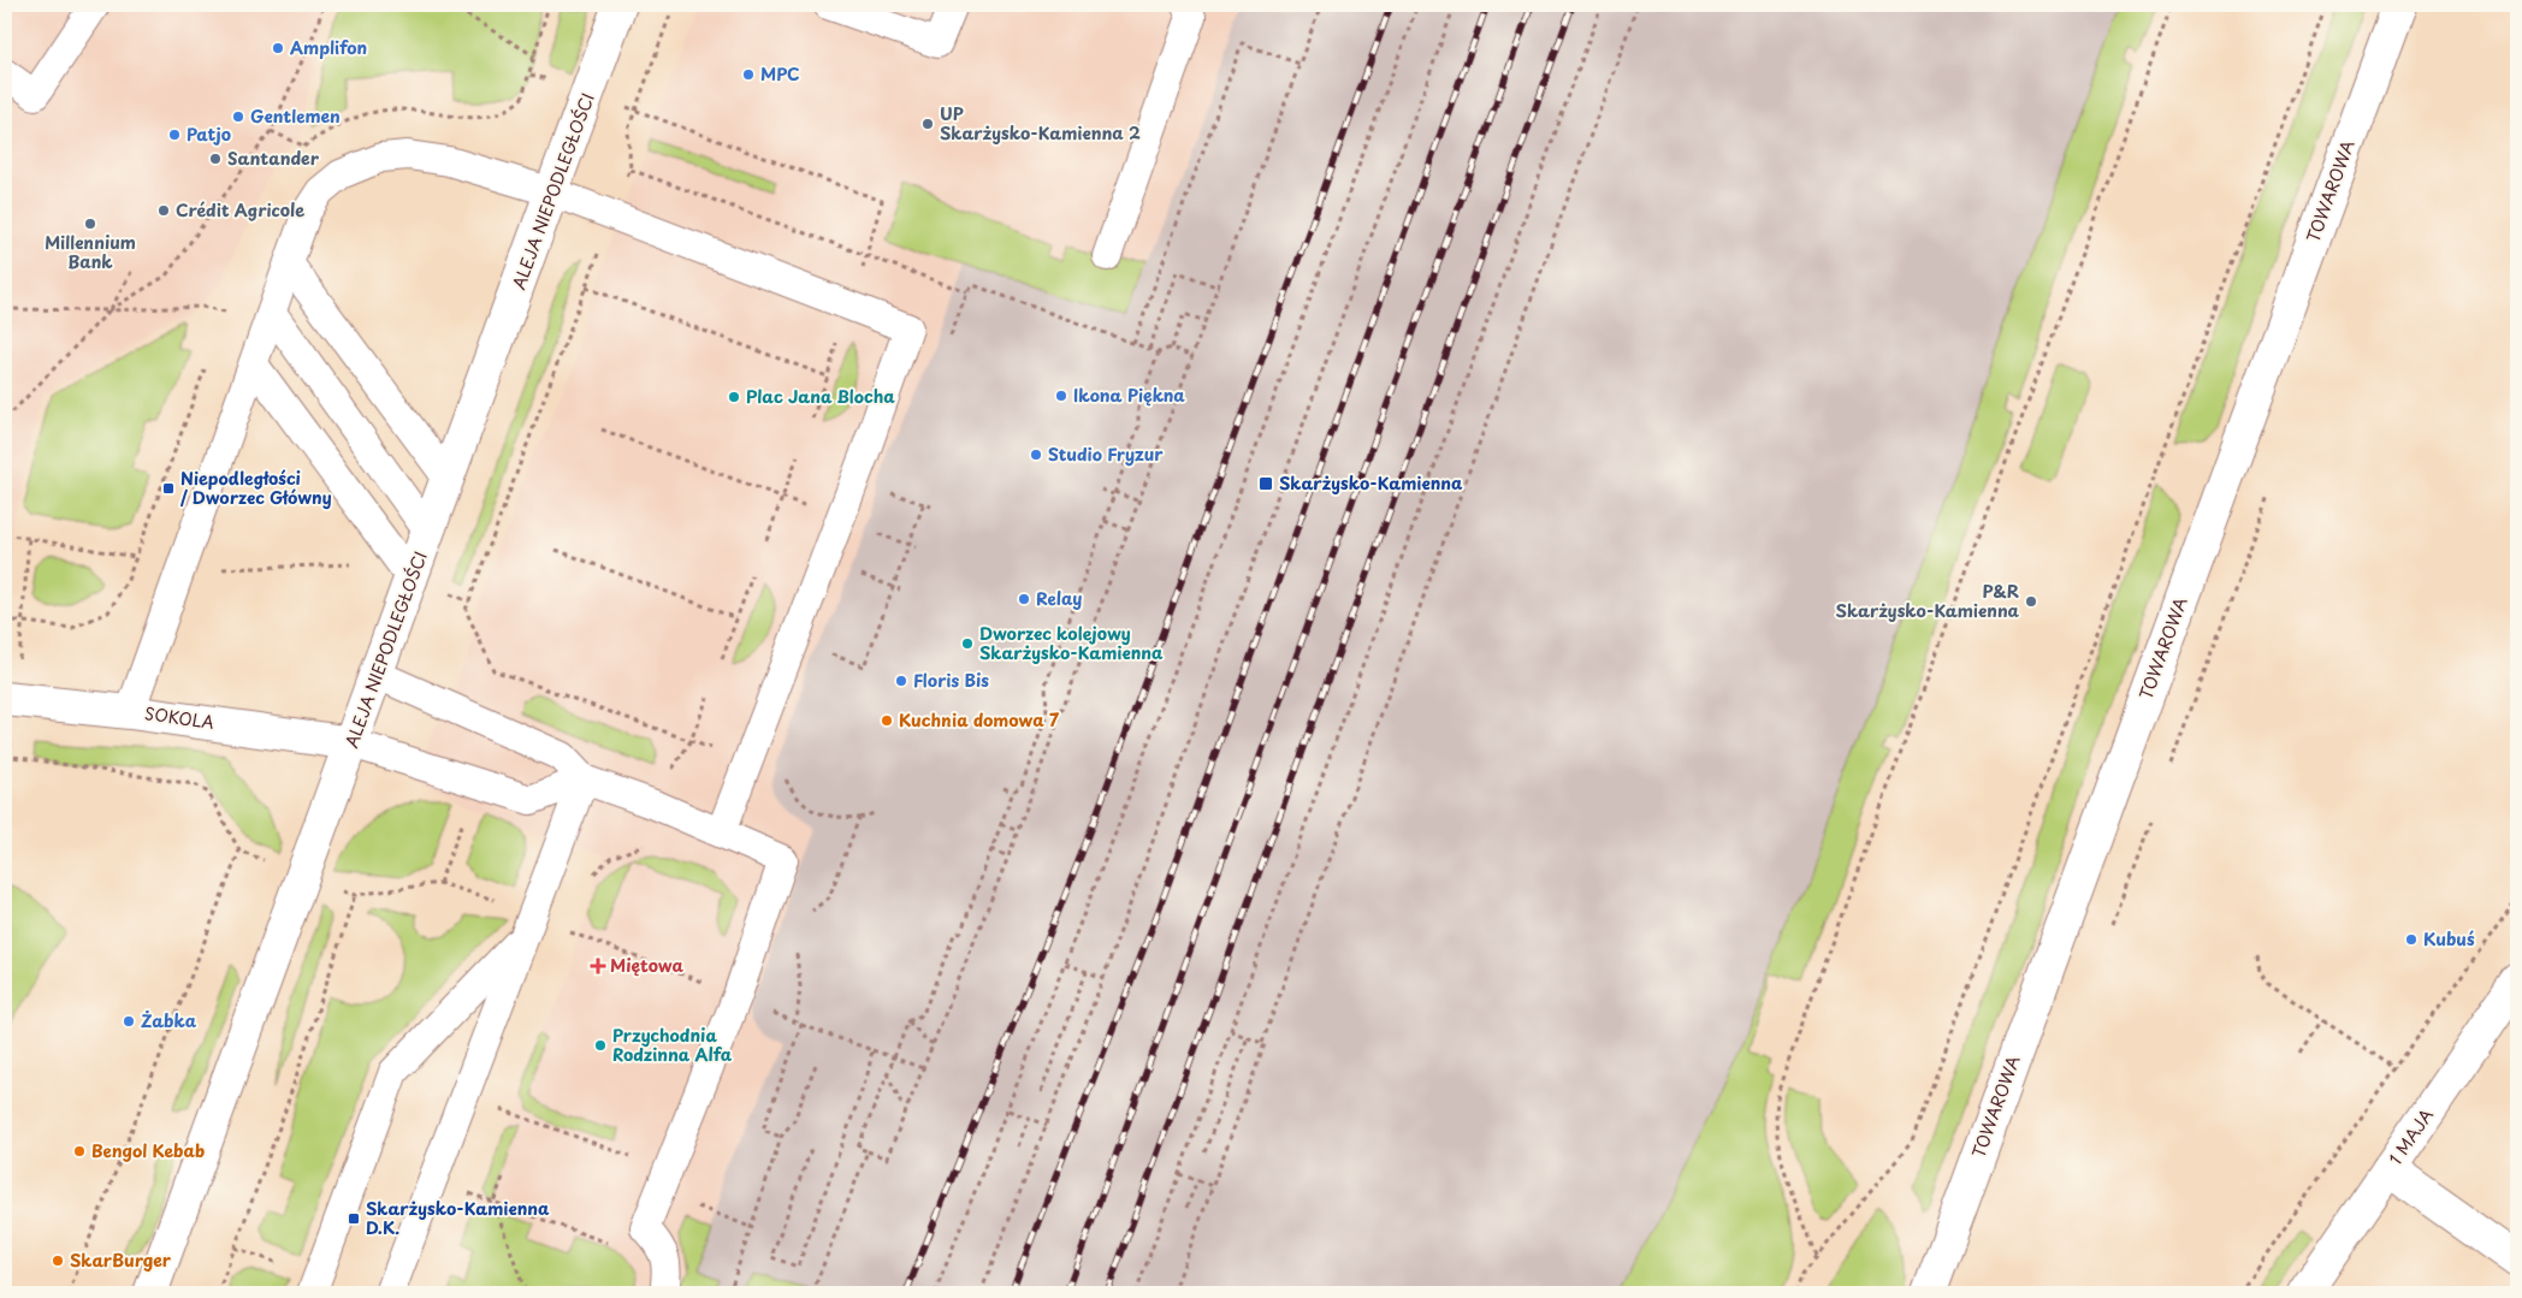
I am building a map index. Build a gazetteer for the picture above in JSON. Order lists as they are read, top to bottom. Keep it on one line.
{"streets":{"street":["ALEJA NIEPODLEGŁOŚCI","TOWAROWA","SOKOLA","1 MAJA"]},"crossings":[["ALEJA NIEPODLEGŁOŚCI","SOKOLA"]],"places":{"other":["Amplifon","MPC","Gentlemen","UP Skarżysko-Kamienna 2","Patjo","Santander","Crédit Agricole","Millennium Bank","Ikona Piękna","Plac Jana Blocha","Studio Fryzur","Relay","P&R Skarżysko-Kamienna","Dworzec kolejowy Skarżysko-Kamienna","Floris Bis","Kuchnia domowa 7","Kubuś","Żabka","Przychodnia Rodzinna Alfa","Bengol Kebab","SkarBurger"],"transit":["Skarżysko-Kamienna","Niepodległości / Dworzec Główny","Skarżysko-Kamienna D.K."],"health":["Miętowa"]}}
